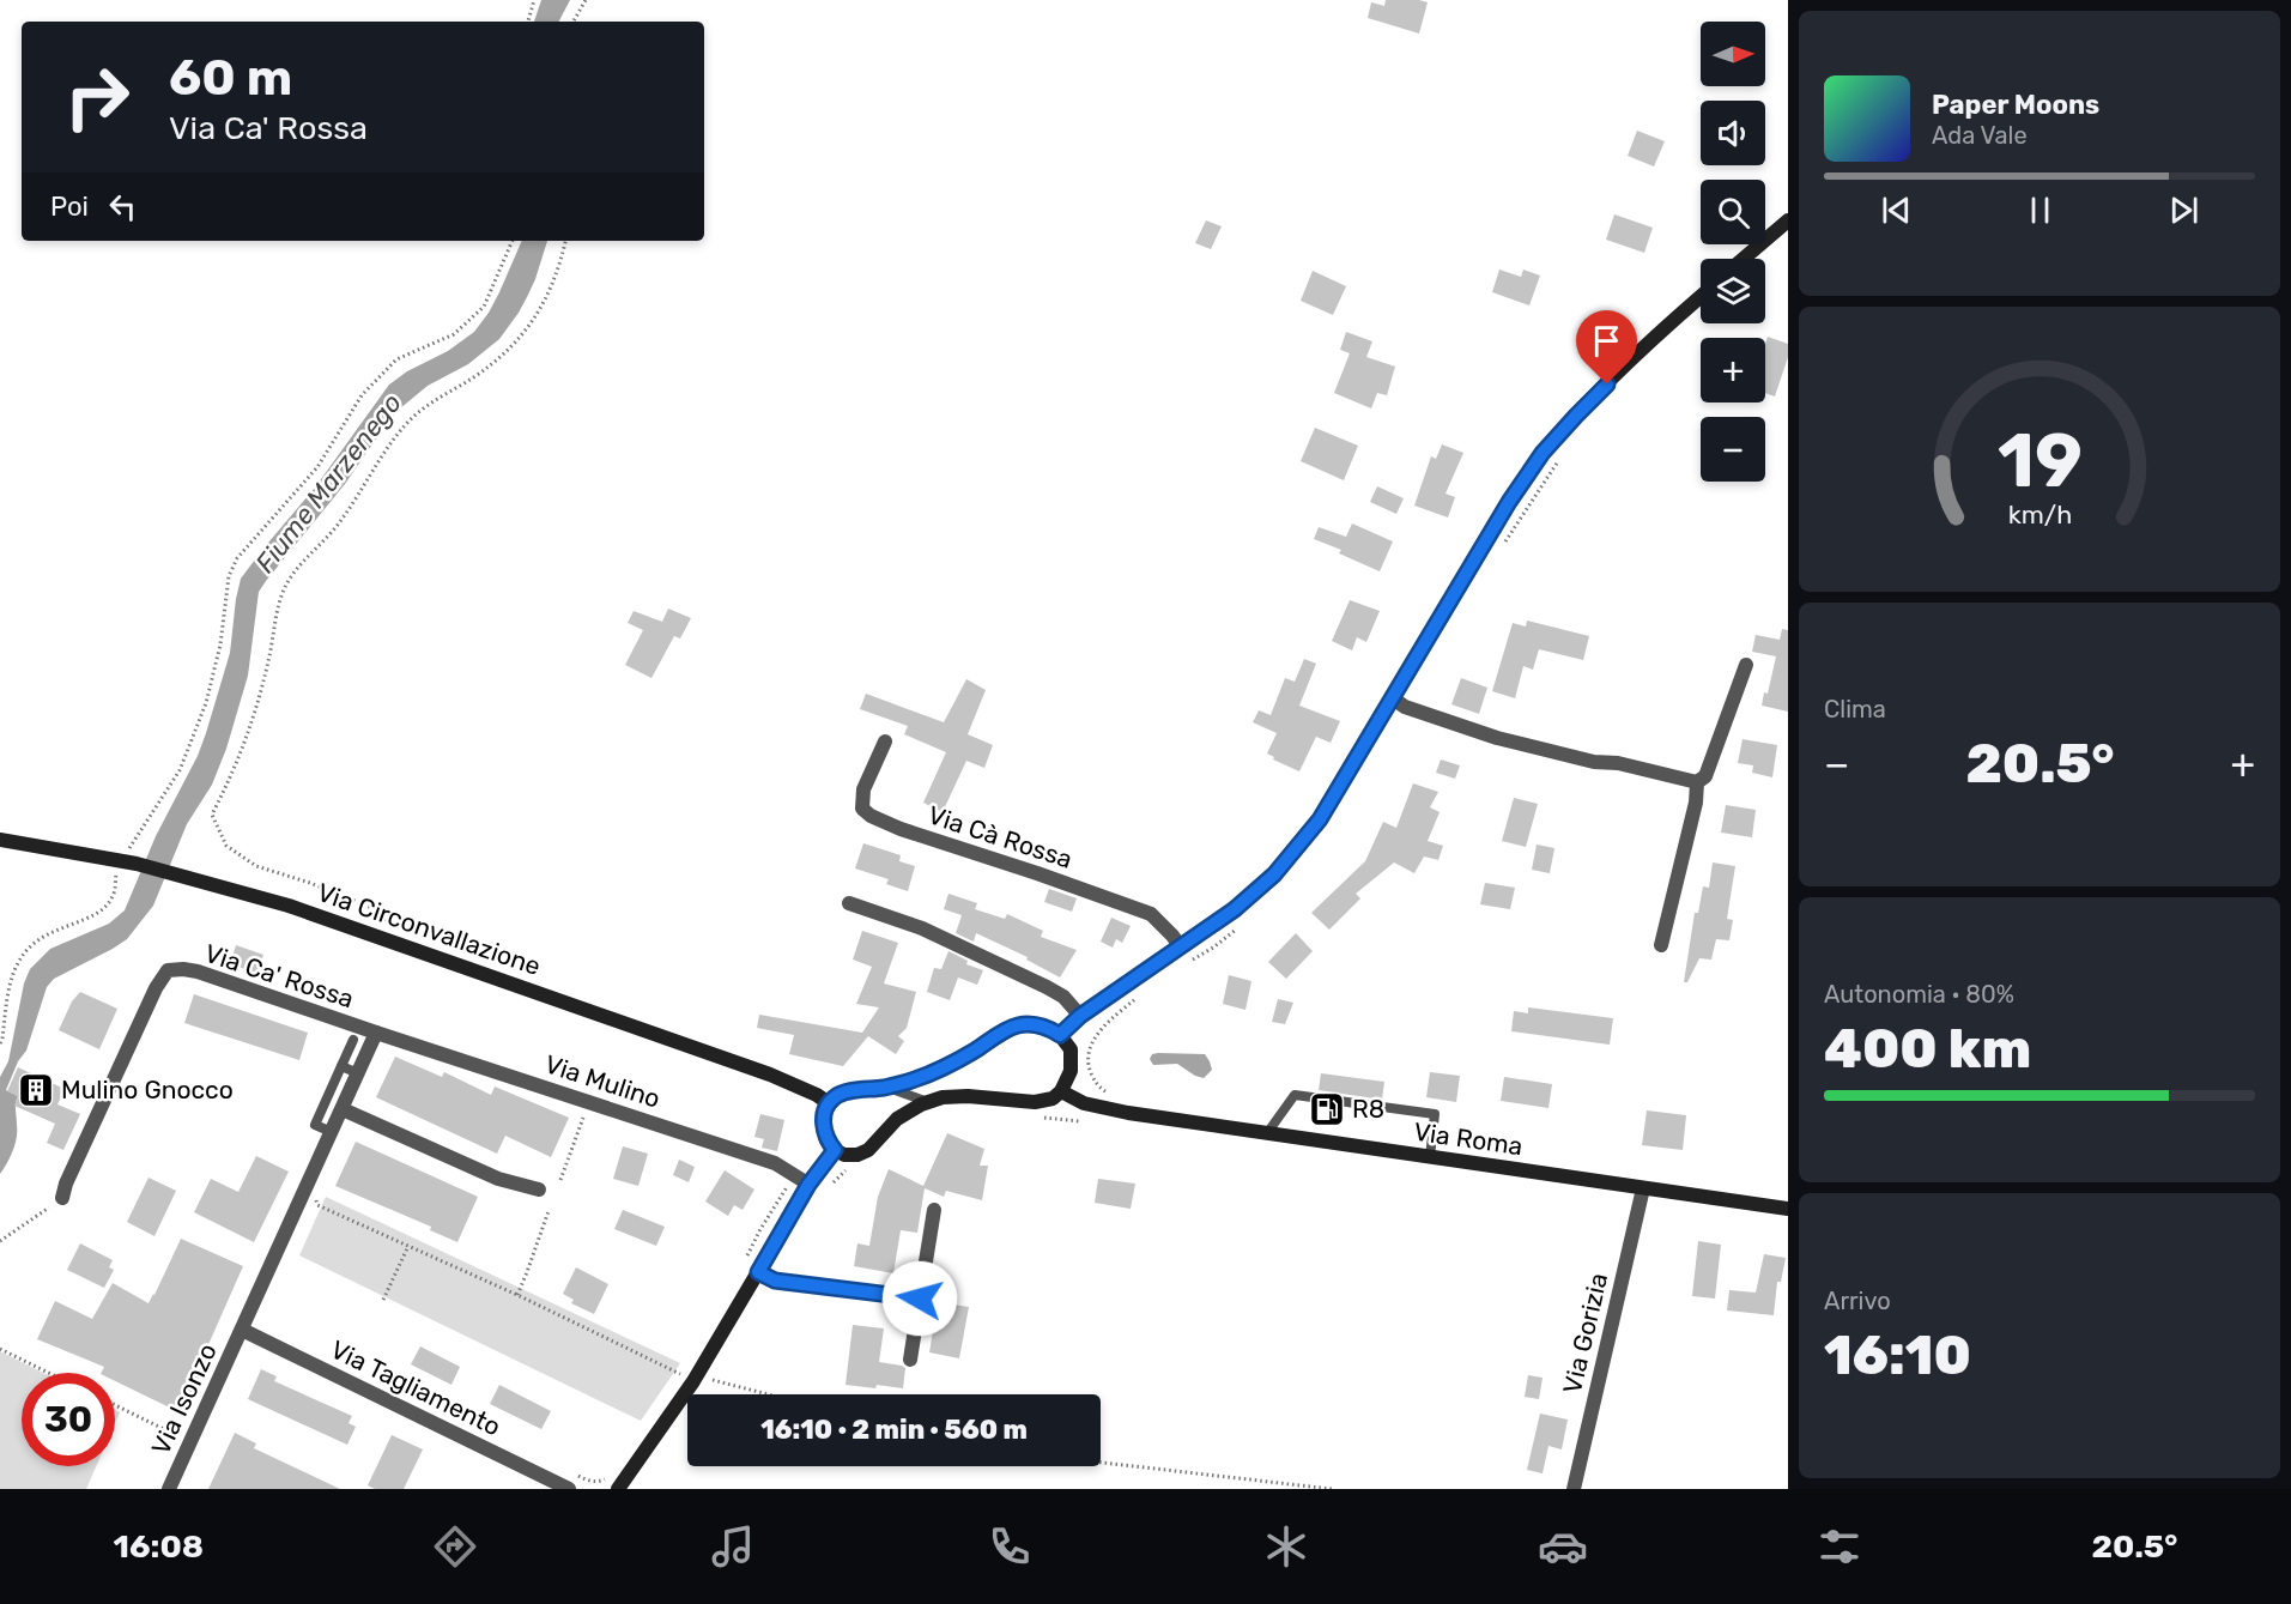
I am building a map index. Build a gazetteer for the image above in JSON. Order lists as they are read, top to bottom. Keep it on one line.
{"streets":{"main road":["Via Circonvallazione","Via Roma"],"street":["Via Cà Rossa","Via Ca' Rossa","Via Mulino","Via Gorizia","Via Tagliamento","Via Isonzo"]},"crossings":[["Via Ca' Rossa","Via Mulino"],["Via Ca' Rossa","Via Tagliamento"],["Via Ca' Rossa","Via Isonzo"],["Via Roma","Via Gorizia"],["Via Tagliamento","Via Isonzo"]],"water":["Fiume Marzenego"],"places":{"building":["Mulino Gnocco"],"fuel station":["R8"]},"north":"right","page":{"map_buttons":["+","−"],"turn":["60 m","Via Ca' Rossa"],"song":["Paper Moons","Ada Vale"],"then":"Poi","tile":["Clima",["Autonomia · 80%","400 km"],["Arrivo","16:10"]],"heat":["−","20.5°","+"],"limit":"30","trip":"16:10 · 2 min · 560 m","tabs":["16:08","20.5°"],"gauge":["19","km/h"]}}
